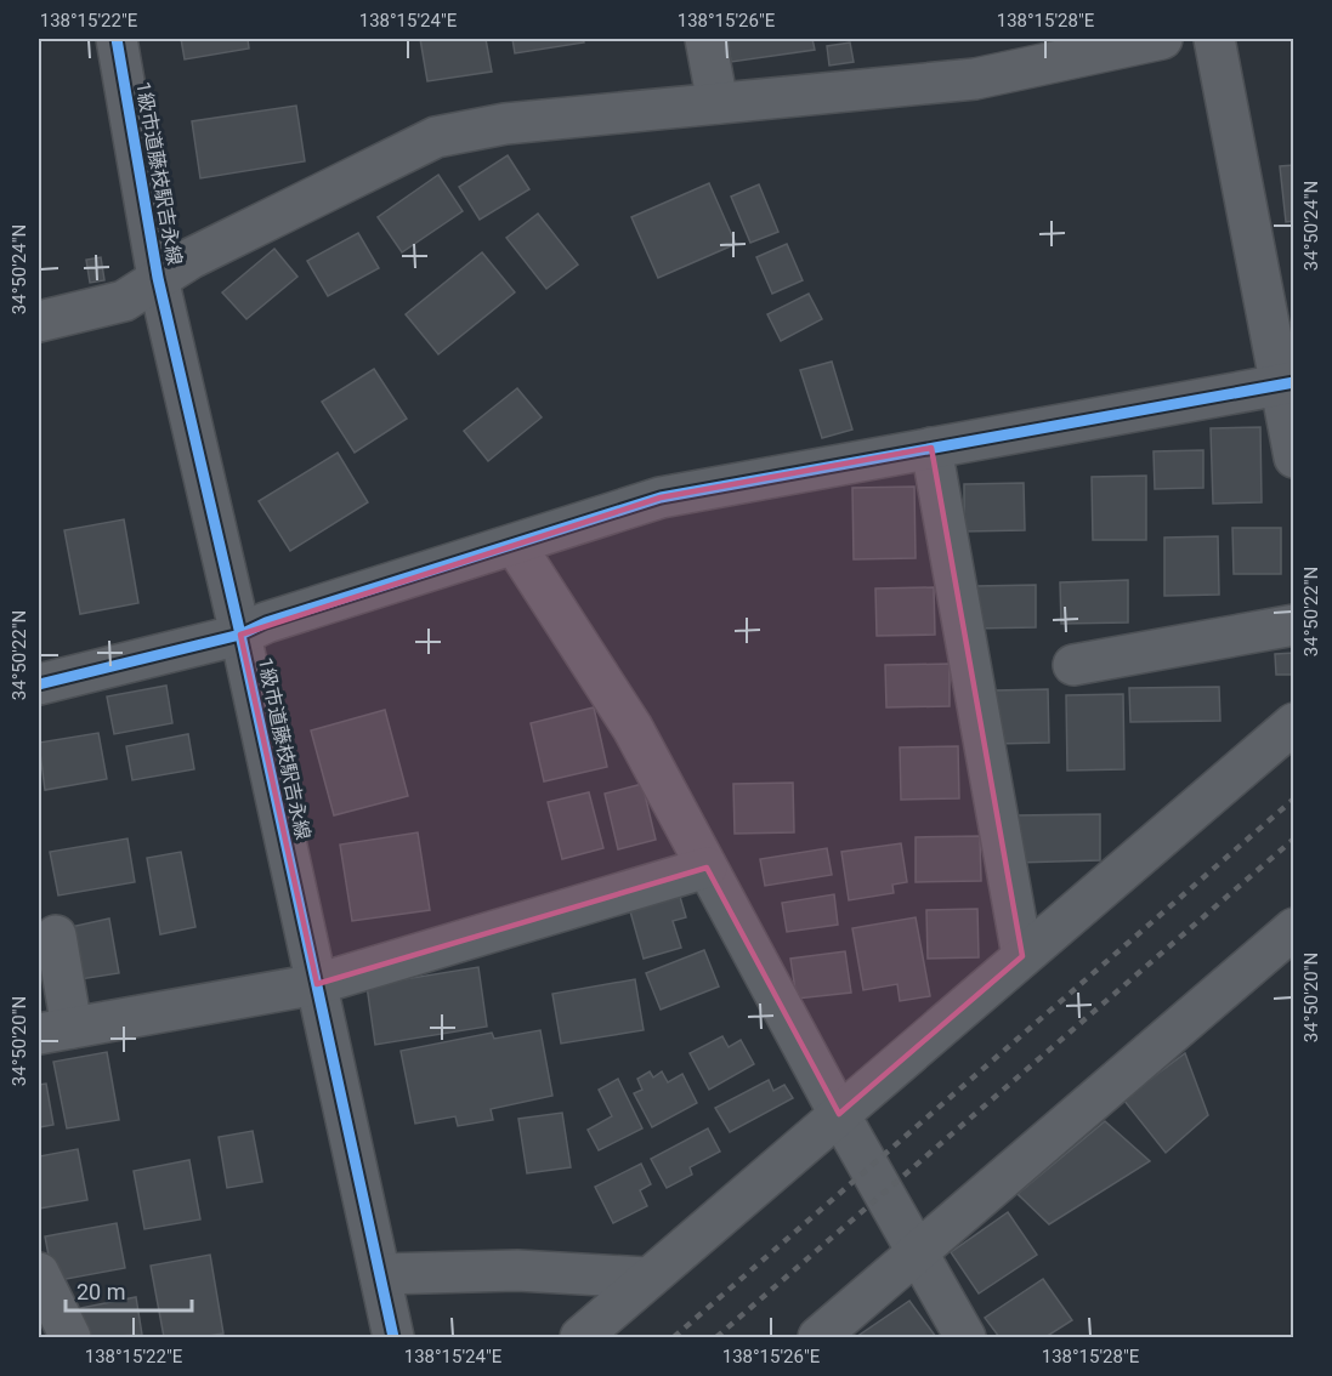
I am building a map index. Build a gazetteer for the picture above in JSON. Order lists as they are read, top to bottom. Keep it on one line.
{"streets":{"street":["1級市道藤枝駅吉永線"]},"scale_bar":"20 m","coordinates":["138°15'22\"E","138°15'24\"E","138°15'26\"E","138°15'28\"E","34°50'24\"N","34°50'22\"N","34°50'20\"N"]}
